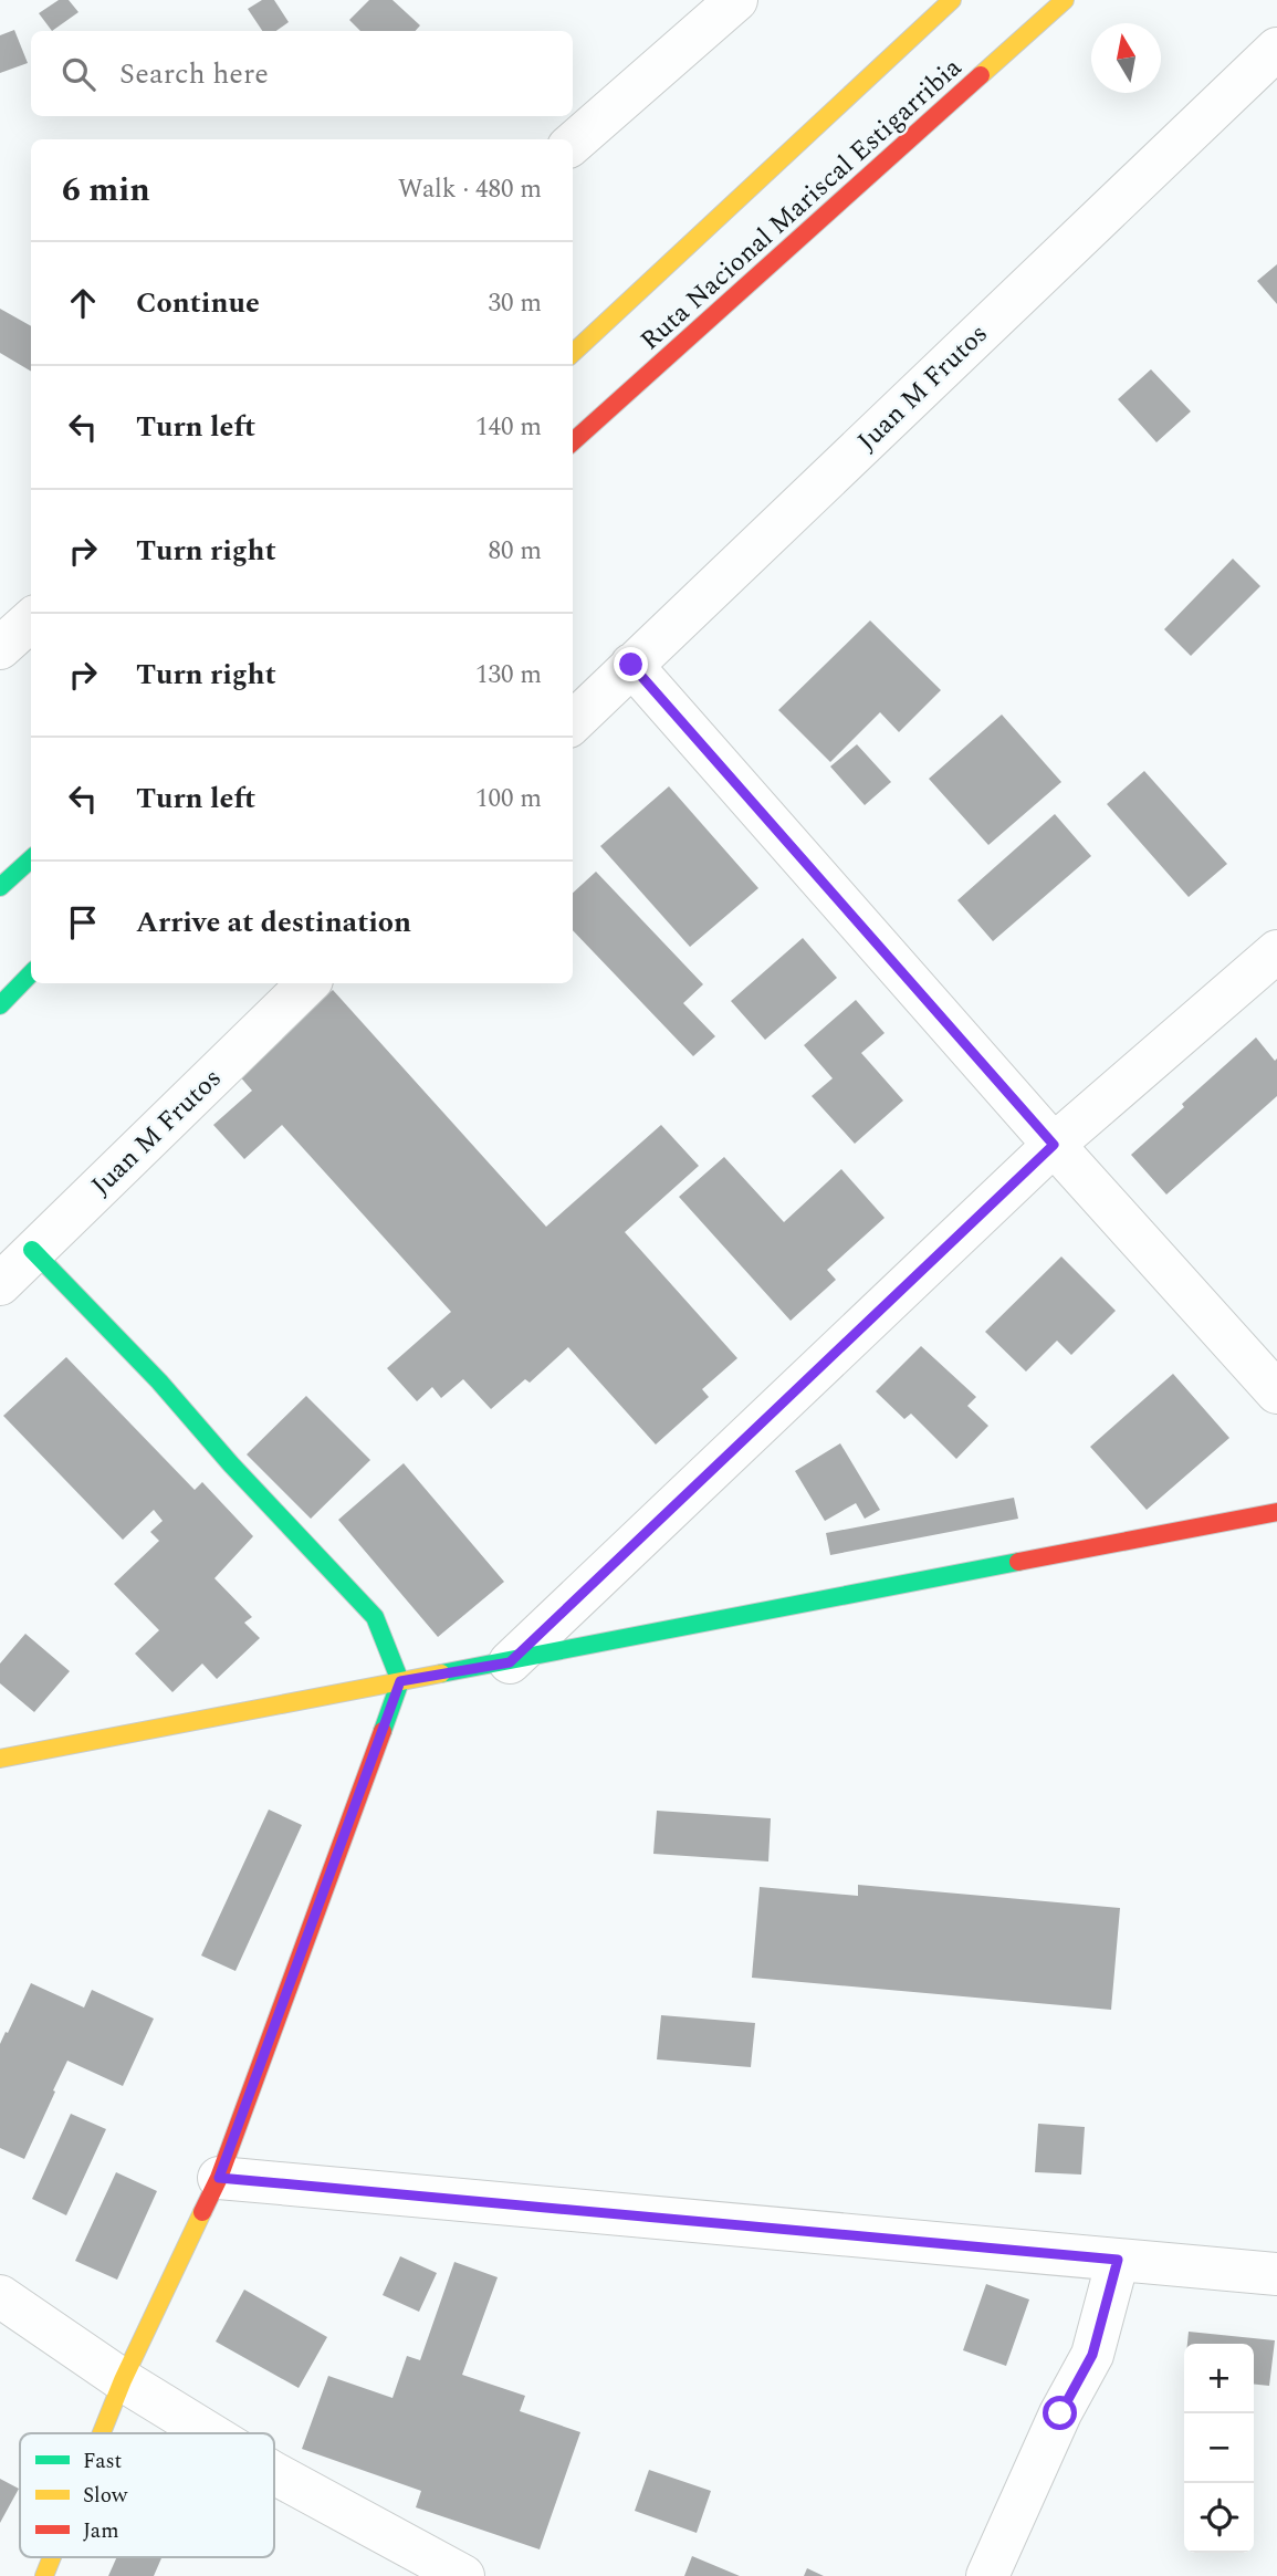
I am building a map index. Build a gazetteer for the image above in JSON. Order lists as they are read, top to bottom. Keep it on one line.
{"streets":{"main road":["Ruta Nacional Mariscal Estigarribia"],"street":["Juan M Frutos"]},"legend":["Fast","Slow","Jam"],"north":"top","page":{"search":"Search here","heading":["6 min","Walk · 480 m"],"list":[["Continue","30 m"],["Turn left","140 m"],["Turn right","80 m"],["Turn right","130 m"],["Turn left","100 m"],"Arrive at destination"],"map_buttons":["+","−"]}}
